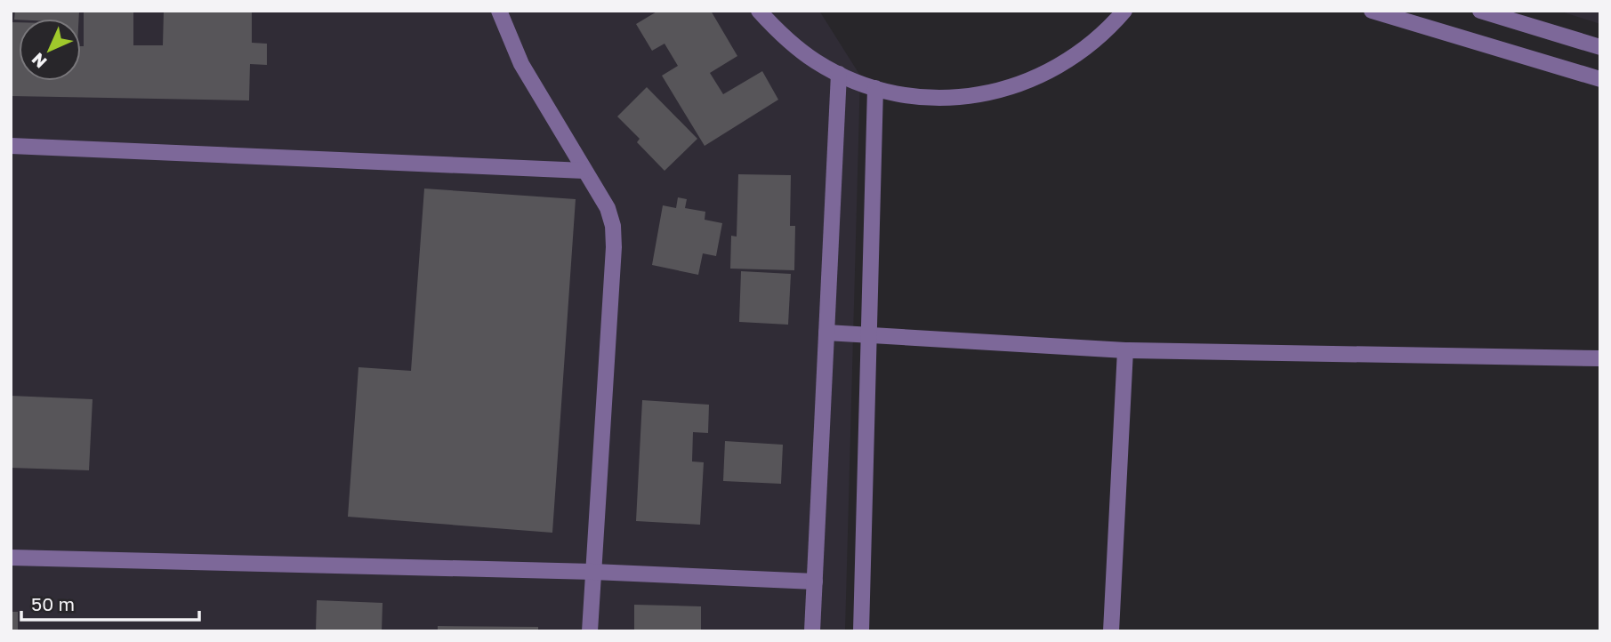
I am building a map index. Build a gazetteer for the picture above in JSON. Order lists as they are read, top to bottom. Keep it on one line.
{"scale_bar":"50 m","north":"bottom left"}
